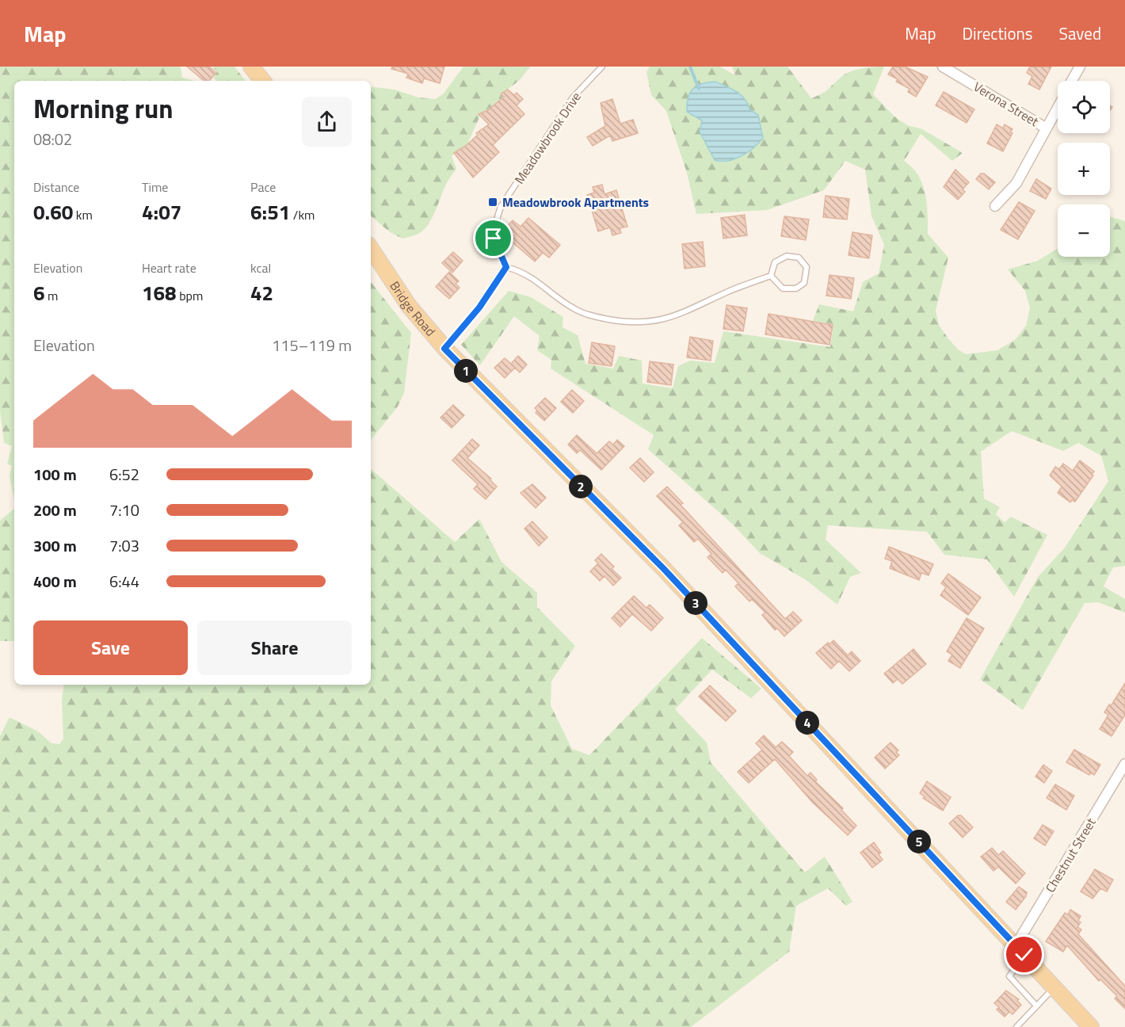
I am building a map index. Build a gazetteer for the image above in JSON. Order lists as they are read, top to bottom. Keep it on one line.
{"streets":{"main road":["Bridge Road"],"street":["Verona Street","Chestnut Street"],"lane":["Meadowbrook Drive"]},"crossings":[["Bridge Road","Chestnut Street"]],"places":{"transit":["Meadowbrook Apartments"]},"page":{"header":"Map","nav":["Map","Directions","Saved"],"map_buttons":["+","−"],"heading":["Morning run","08:02"],"stats":[["Distance","0.60 km"],["Time","4:07"],["Pace","6:51 /km"],["Elevation","6 m"],["Heart rate","168 bpm"],["kcal","42"]],"chart":["Elevation","115–119 m"],"pins":["1","2","3","4","5"],"list":[{"name":"100 m","note":"6:52"},{"name":"200 m","note":"7:10"},{"name":"300 m","note":"7:03"},{"name":"400 m","note":"6:44"}],"buttons":["Save","Share"]}}
